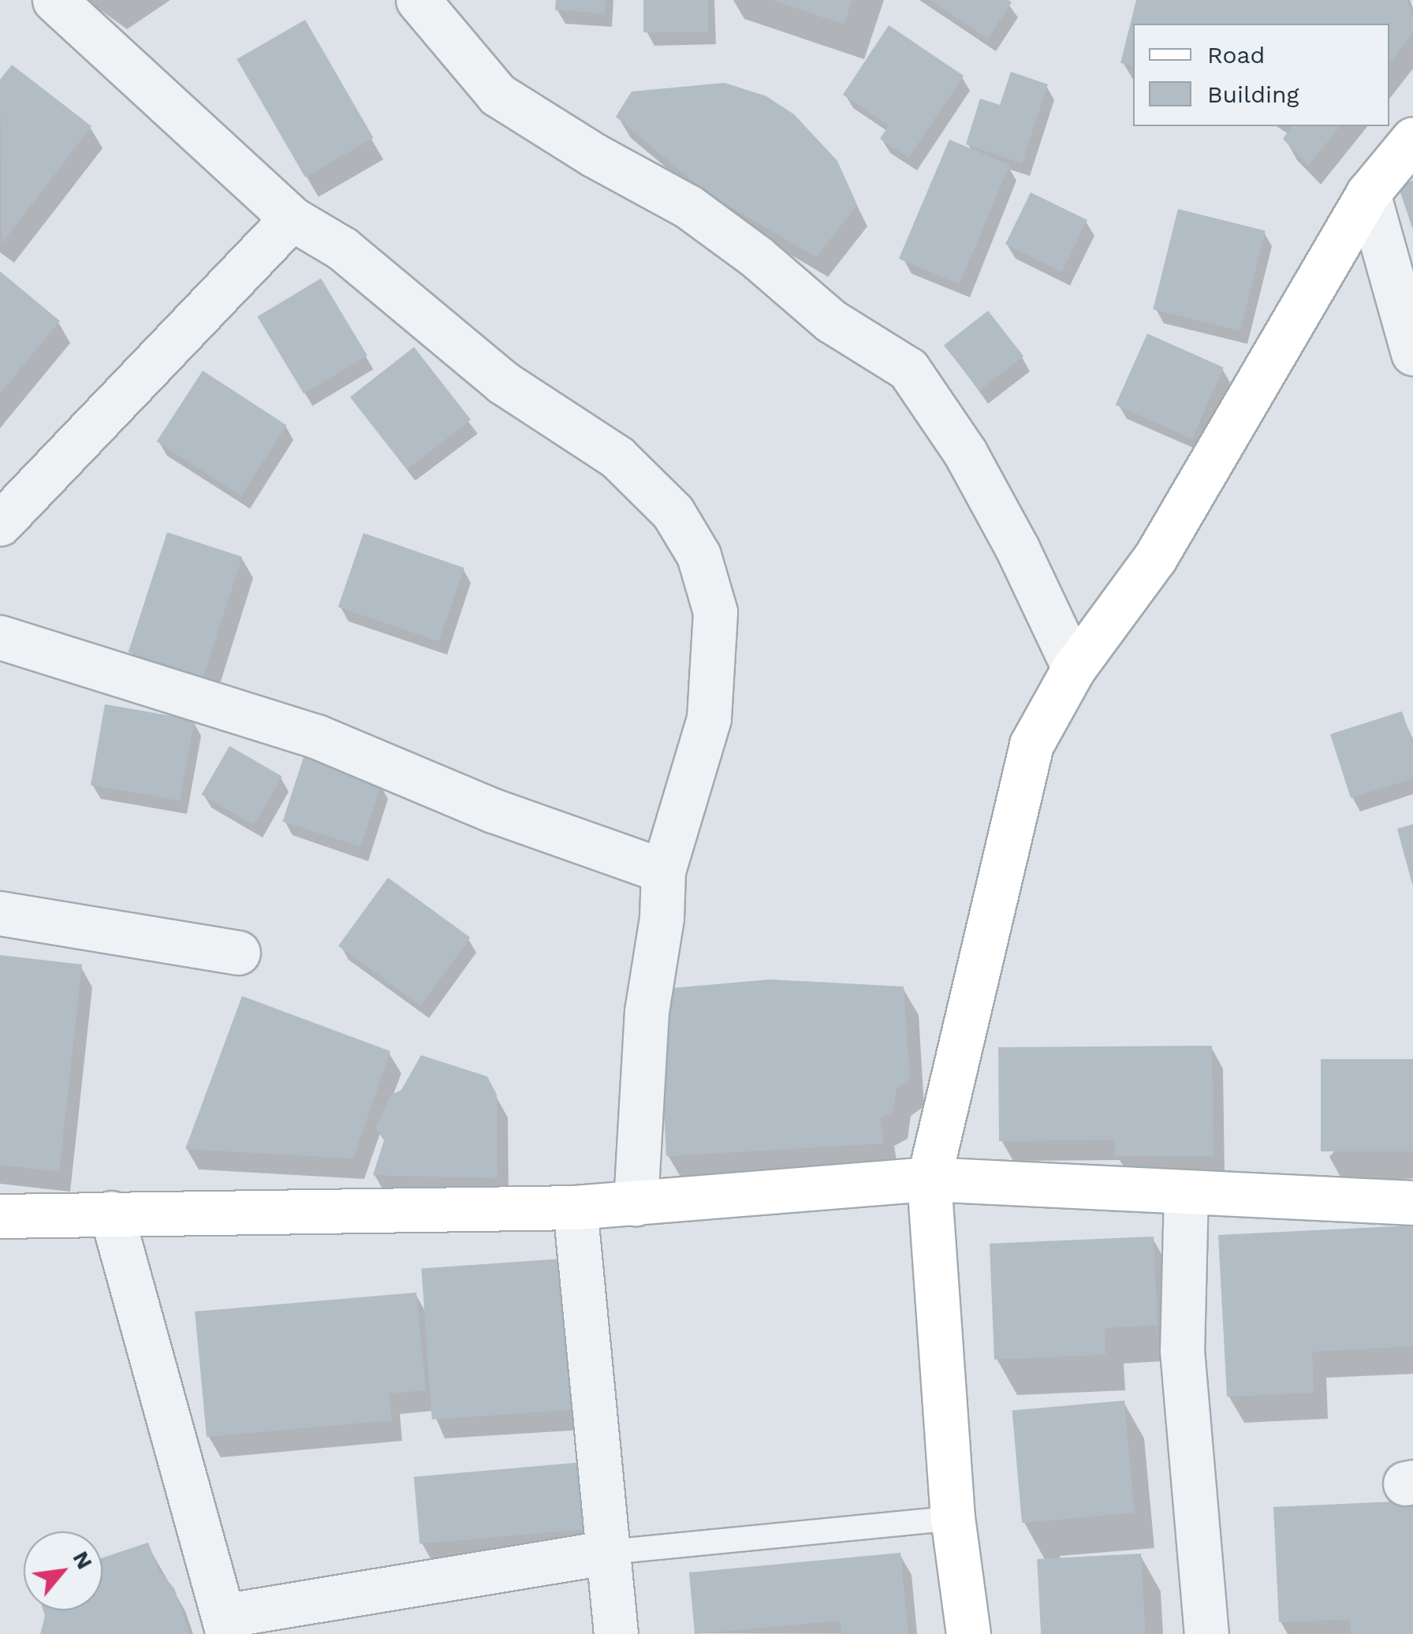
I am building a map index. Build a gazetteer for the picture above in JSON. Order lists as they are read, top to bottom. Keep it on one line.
{"legend":["Road","Building"],"north":"top right"}
